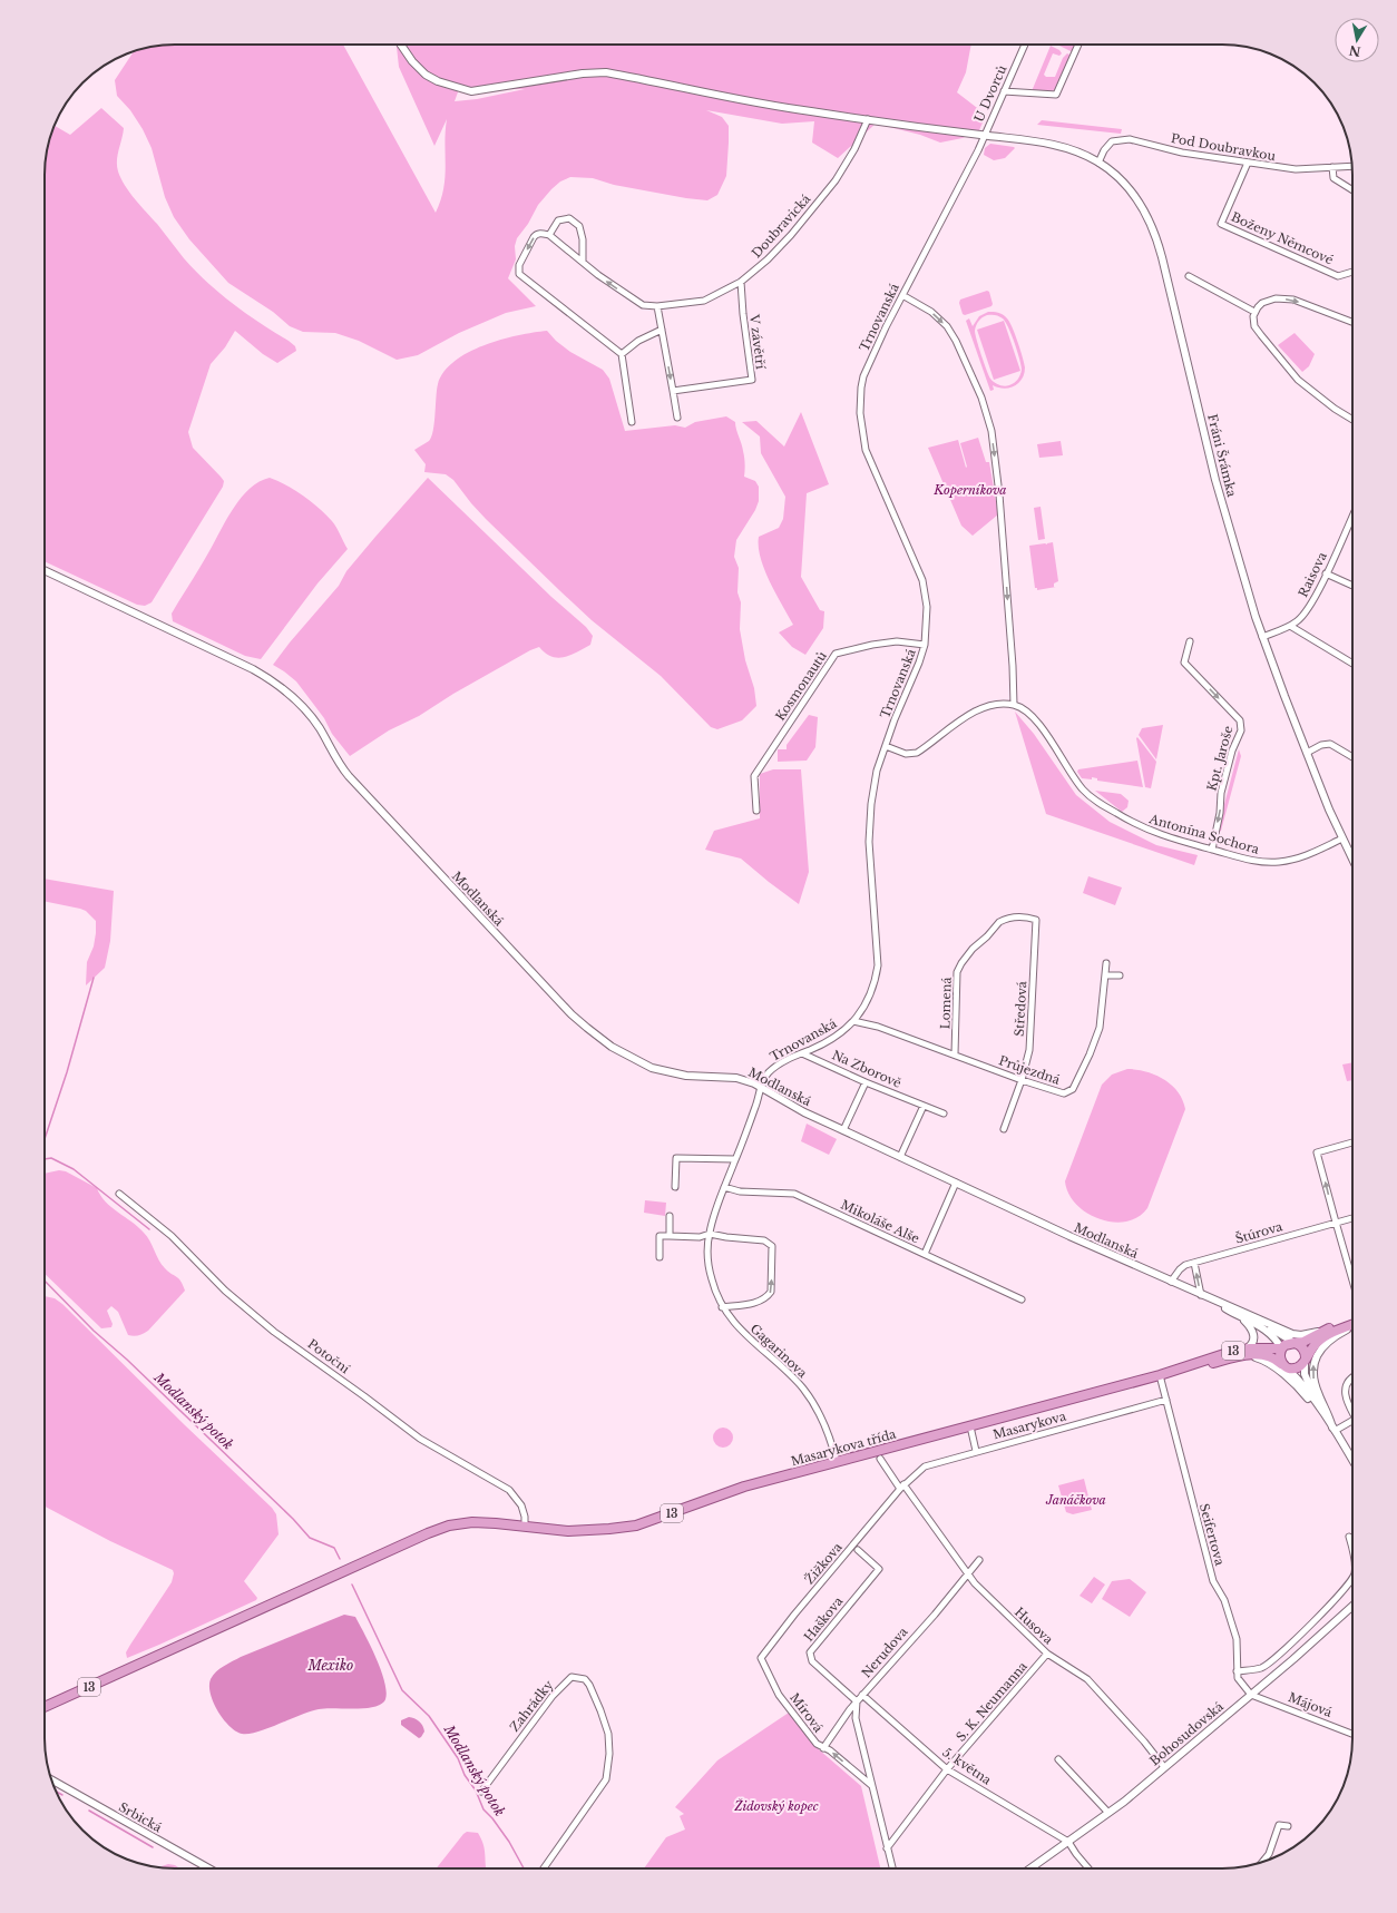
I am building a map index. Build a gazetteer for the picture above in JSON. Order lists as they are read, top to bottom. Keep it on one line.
{"streets":{"main road":["13","Masarykova třída"],"street":["U Dvorců","Pod Doubravkou","Doubravická","Boženy Němcové","Trnovanská","V závětří","Fráni Šrámka","Raisova","Kosmonautů","Kpt. Jaroše","Antonína Sochora","Modlanská","Lomená","Středová","Na Zborově","Průjezdná","Mikoláše Alše","Štúrova","Gagarinova","Potoční","Masarykova","Seifertova","Žižkova","Haškova","Husova","Nerudova","S. K. Neumanna","Májová","Zahrádky","Mírová","Bohosudovská","5. května","Srbická"]},"crossings":[["U Dvorců","Trnovanská"],["U Dvorců","Fráni Šrámka"],["Pod Doubravkou","Boženy Němcové"],["Pod Doubravkou","Fráni Šrámka"],["Doubravická","V závětří"],["Doubravická","Fráni Šrámka"],["Trnovanská","Fráni Šrámka"],["Trnovanská","Kosmonautů"],["Trnovanská","Modlanská"],["Trnovanská","Na Zborově"],["Trnovanská","Průjezdná"],["Trnovanská","Gagarinova"],["Fráni Šrámka","Raisova"],["Fráni Šrámka","Antonína Sochora"],["Kpt. Jaroše","Antonína Sochora"],["Modlanská","Štúrova"],["Modlanská","Gagarinova"],["Lomená","Středová"],["Lomená","Průjezdná"],["Středová","Průjezdná"],["Mikoláše Alše","Gagarinova"],["Gagarinova","Masarykova třída"],["Potoční","Masarykova třída"],["Masarykova","Seifertova"],["Masarykova","Žižkova"],["Masarykova","Husova"],["Masarykova třída","Seifertova"],["Seifertova","Májová"],["Seifertova","Bohosudovská"],["Žižkova","Husova"],["Žižkova","Mírová"],["Haškova","Nerudova"],["Husova","Nerudova"],["Husova","S. K. Neumanna"],["Husova","Bohosudovská"],["Nerudova","Mírová"],["Nerudova","5. května"],["S. K. Neumanna","5. května"],["Májová","Bohosudovská"],["Bohosudovská","5. května"]],"one_way":["Kpt. Jaroše","Mírová"],"water":["Modlanský potok","Mexiko"],"parks":["Koperníkova","Janáčkova","Židovský kopec"],"north":"bottom"}
